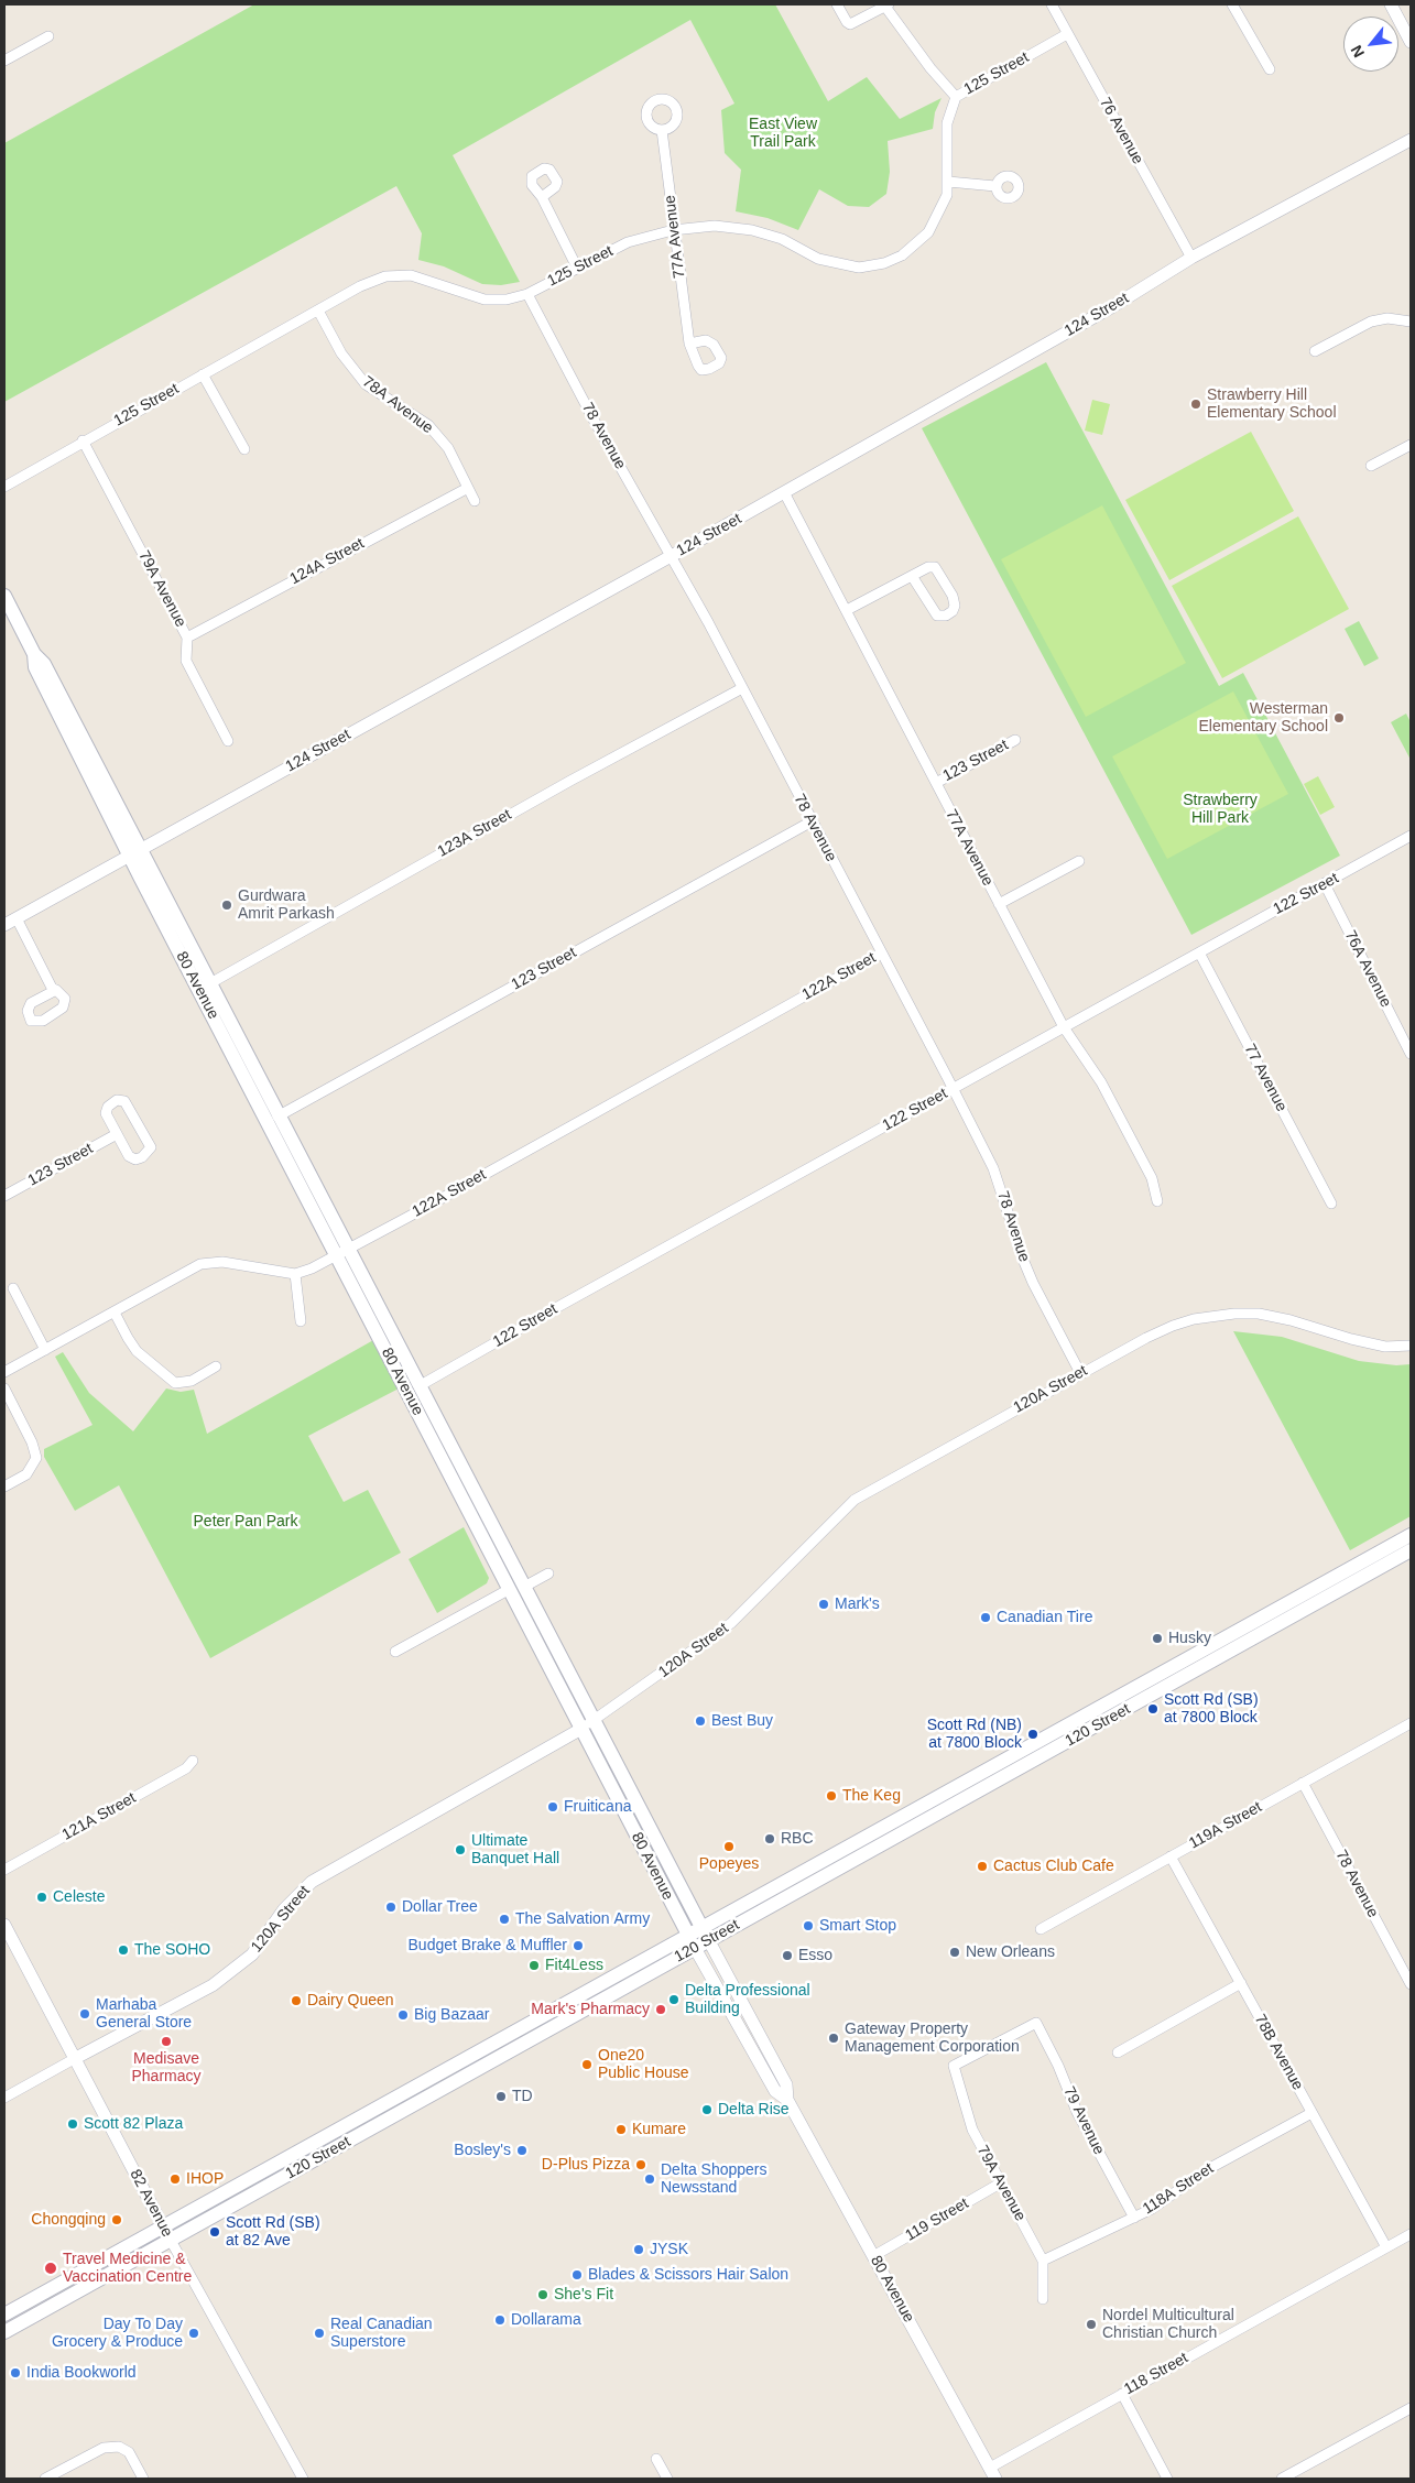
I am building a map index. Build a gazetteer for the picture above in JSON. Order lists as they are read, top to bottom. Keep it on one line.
{"streets":{"main road":["80 Avenue","120 Street"],"street":["125 Street","76 Avenue","77A Avenue","124 Street","78A Avenue","78 Avenue","124A Street","79A Avenue","123 Street","123A Street","122 Street","76A Avenue","122A Street","77 Avenue","120A Street","121A Street","119A Street","78B Avenue","79 Avenue","118A Street","82 Avenue","119 Street","118 Street"]},"crossings":[["125 Street","76 Avenue"],["125 Street","77A Avenue"],["125 Street","78A Avenue"],["125 Street","78 Avenue"],["125 Street","79A Avenue"],["76 Avenue","124 Street"],["77A Avenue","124 Street"],["77A Avenue","123 Street"],["77A Avenue","122 Street"],["124 Street","78 Avenue"],["124 Street","80 Avenue"],["78A Avenue","124A Street"],["78 Avenue","123 Street"],["78 Avenue","123A Street"],["78 Avenue","122 Street"],["78 Avenue","122A Street"],["78 Avenue","120A Street"],["78 Avenue","119A Street"],["124A Street","79A Avenue"],["79A Avenue","79 Avenue"],["79A Avenue","118A Street"],["79A Avenue","119 Street"],["123 Street","80 Avenue"],["123A Street","80 Avenue"],["122 Street","76A Avenue"],["122 Street","80 Avenue"],["122 Street","77 Avenue"],["122A Street","80 Avenue"],["80 Avenue","120A Street"],["80 Avenue","120 Street"],["80 Avenue","119 Street"],["80 Avenue","118 Street"],["120A Street","82 Avenue"],["120 Street","82 Avenue"],["119A Street","78B Avenue"],["78B Avenue","118A Street"],["78B Avenue","118 Street"],["79 Avenue","118A Street"]],"parks":["East View Trail Park","Strawberry Hill Park","Peter Pan Park"],"places":["Strawberry Hill Elementary School","Westerman Elementary School","Gurdwara Amrit Parkash","Mark's","Canadian Tire","Husky","Scott Rd (SB) at 7800 Block","Best Buy","Scott Rd (NB) at 7800 Block","The Keg","Fruiticana","RBC","Popeyes","Ultimate Banquet Hall","Cactus Club Cafe","Celeste","Dollar Tree","The Salvation Army","Smart Stop","Budget Brake & Muffler","The SOHO","New Orleans","Esso","Fit4Less","Delta Professional Building","Dairy Queen","Mark's Pharmacy","Marhaba General Store","Big Bazaar","Gateway Property Management Corporation","Medisave Pharmacy","One20 Public House","TD","Delta Rise","Scott 82 Plaza","Kumare","Bosley's","D-Plus Pizza","IHOP","Delta Shoppers Newsstand","Chongqing","Scott Rd (SB) at 82 Ave","JYSK","Travel Medicine & Vaccination Centre","Blades & Scissors Hair Salon","She's Fit","Dollarama","Nordel Multicultural Christian Church","Day To Day Grocery & Produce","Real Canadian Superstore","India Bookworld"],"north":"bottom left"}
